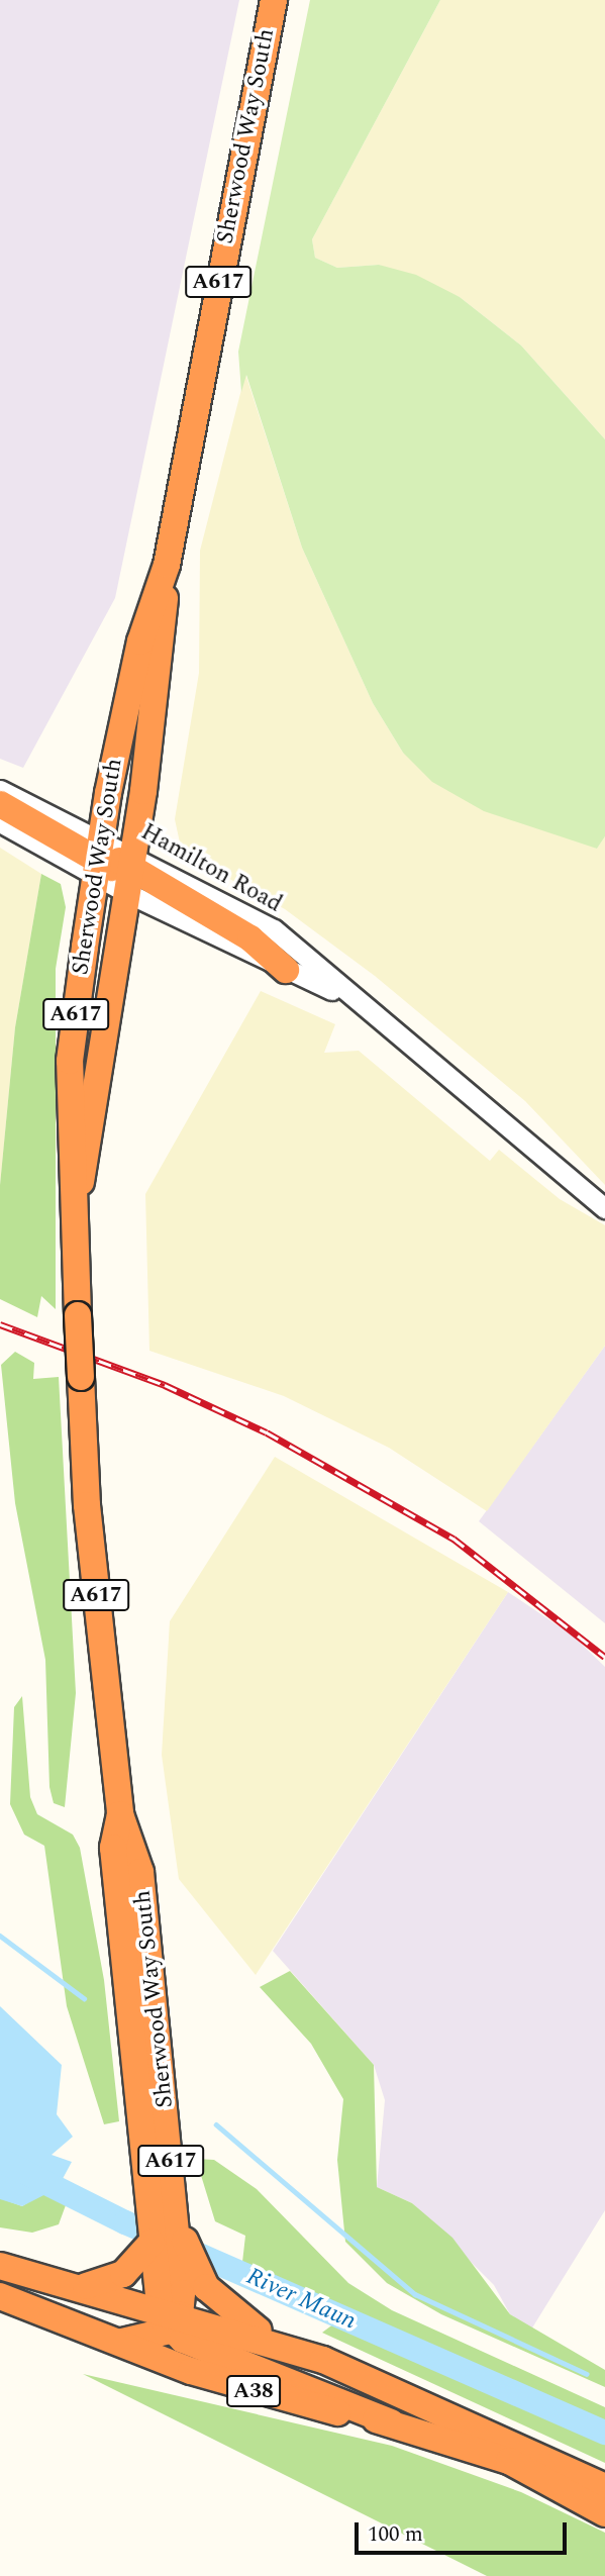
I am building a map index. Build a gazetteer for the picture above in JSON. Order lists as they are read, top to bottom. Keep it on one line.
{"streets":{"highway":["Sherwood Way South","A617","A38"],"street":["Hamilton Road"]},"crossings":[["Sherwood Way South","A617"],["Sherwood Way South","Hamilton Road"],["Sherwood Way South","A38"],["A617","A38"]],"water":["River Maun"],"scale_bar":"100 m"}
